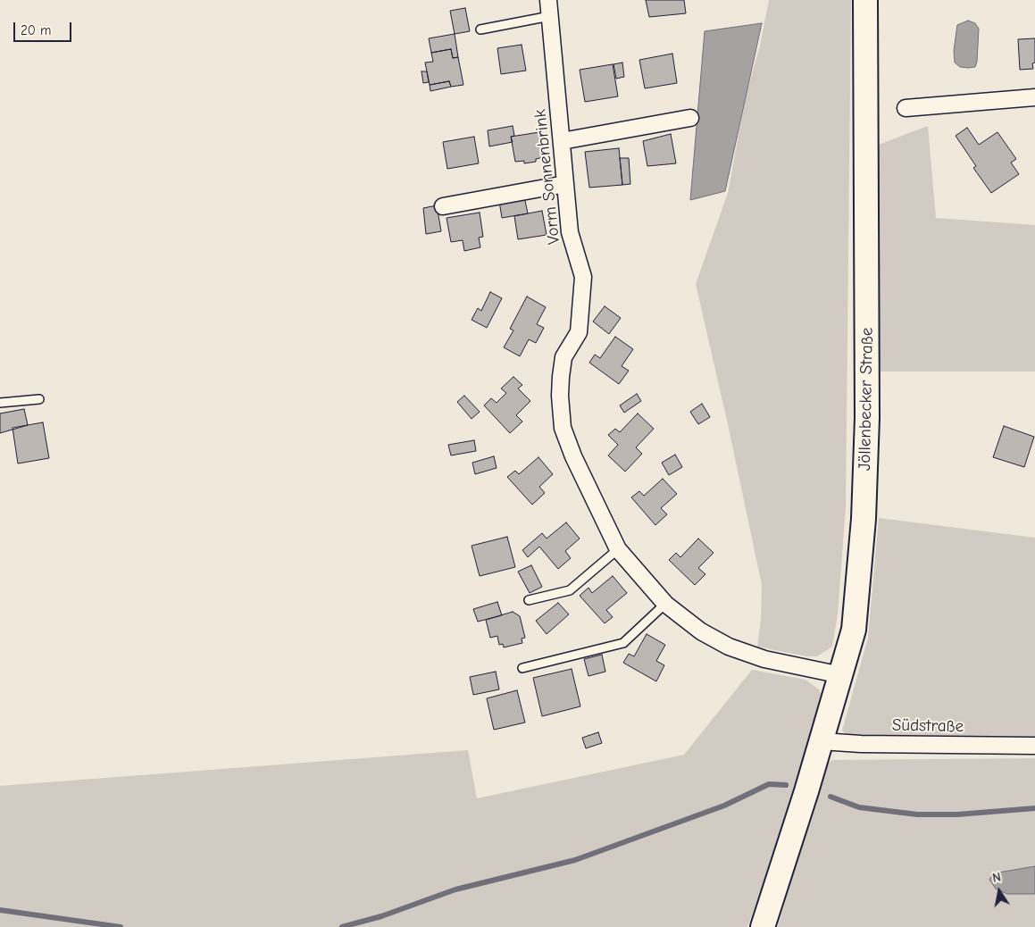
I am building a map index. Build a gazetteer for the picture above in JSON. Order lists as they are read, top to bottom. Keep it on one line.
{"streets":{"main road":["Jöllenbecker Straße"],"street":["Vorm Sonnenbrink","Südstraße"]},"crossings":[["Vorm Sonnenbrink","Jöllenbecker Straße"],["Jöllenbecker Straße","Südstraße"]],"scale_bar":"20 m","north":"top"}
